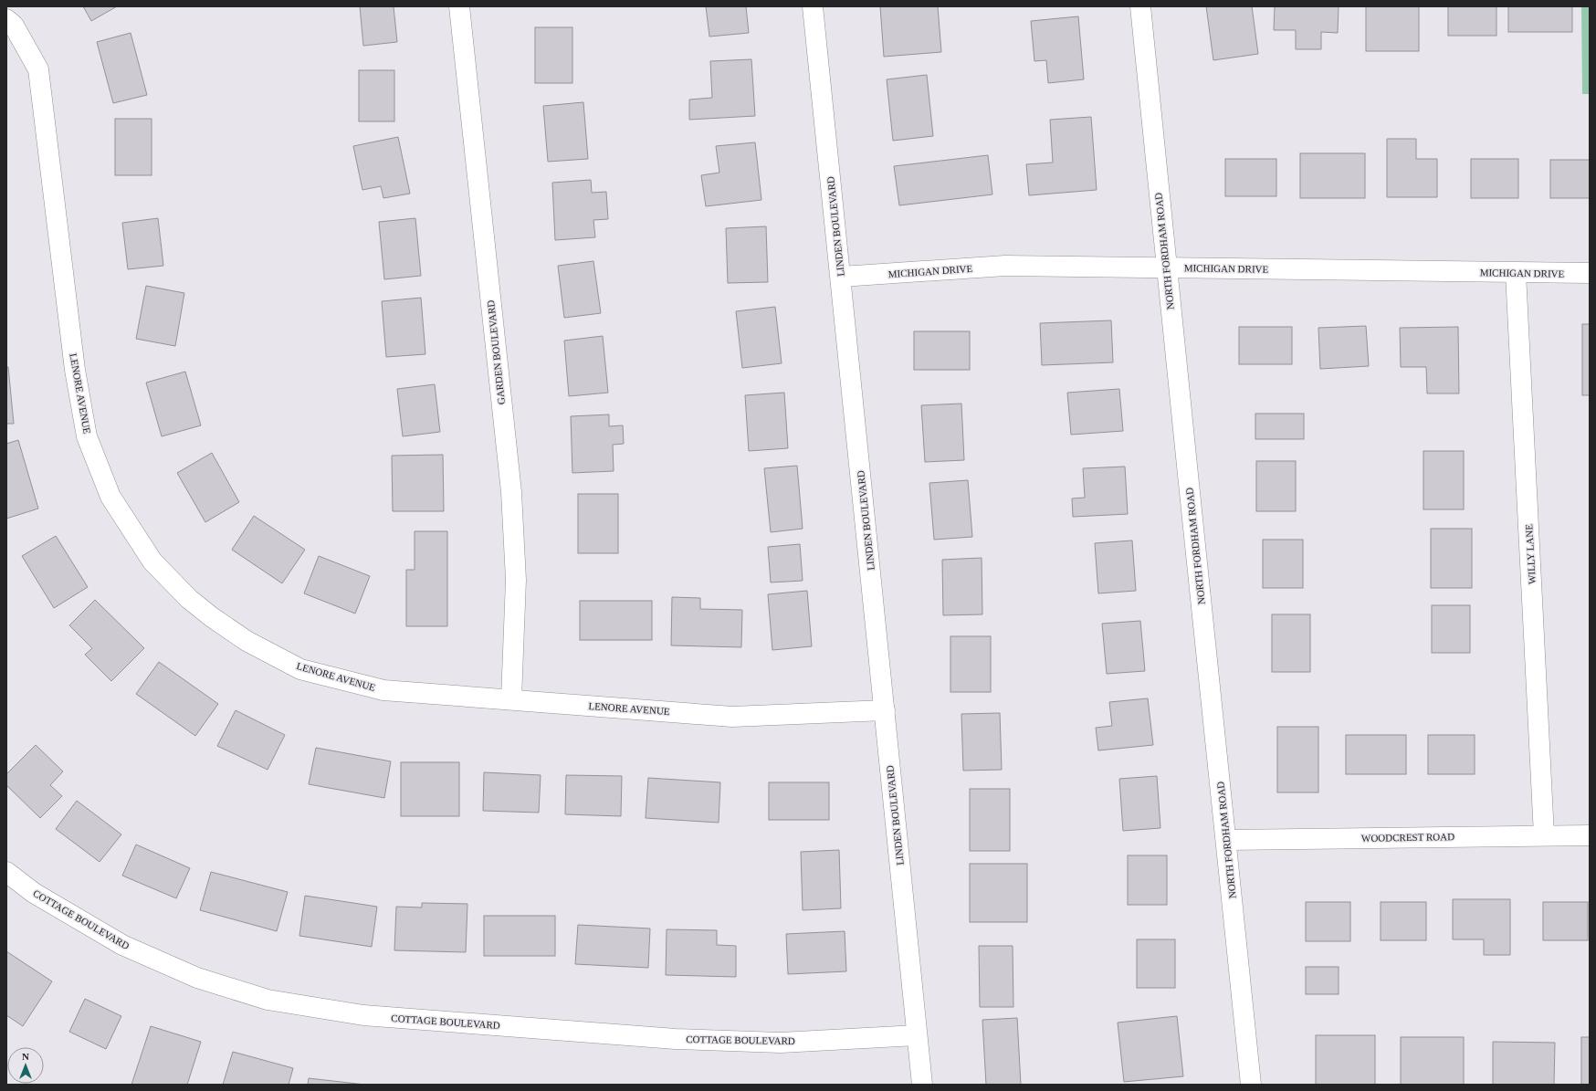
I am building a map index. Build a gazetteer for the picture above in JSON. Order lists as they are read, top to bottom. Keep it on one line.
{"streets":{"street":["LINDEN BOULEVARD","NORTH FORDHAM ROAD","MICHIGAN DRIVE","GARDEN BOULEVARD","LENORE AVENUE","WILLY LANE","WOODCREST ROAD","COTTAGE BOULEVARD"]},"crossings":[["LINDEN BOULEVARD","MICHIGAN DRIVE"],["LINDEN BOULEVARD","LENORE AVENUE"],["LINDEN BOULEVARD","COTTAGE BOULEVARD"],["NORTH FORDHAM ROAD","MICHIGAN DRIVE"],["NORTH FORDHAM ROAD","WOODCREST ROAD"],["MICHIGAN DRIVE","WILLY LANE"],["GARDEN BOULEVARD","LENORE AVENUE"],["WILLY LANE","WOODCREST ROAD"]],"north":"top"}
